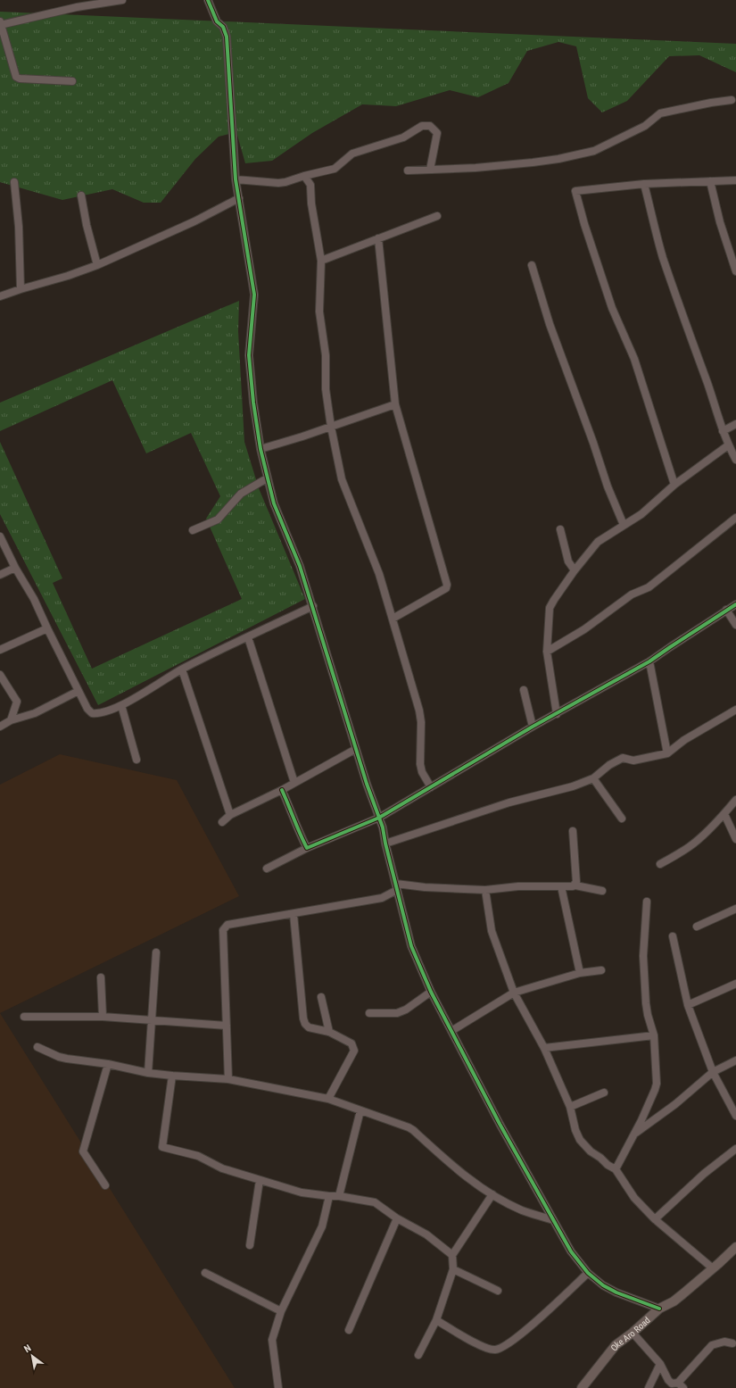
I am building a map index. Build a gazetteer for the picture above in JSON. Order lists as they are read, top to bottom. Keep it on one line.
{"streets":{"main road":["Oke Aro Road"]},"north":"top left"}
